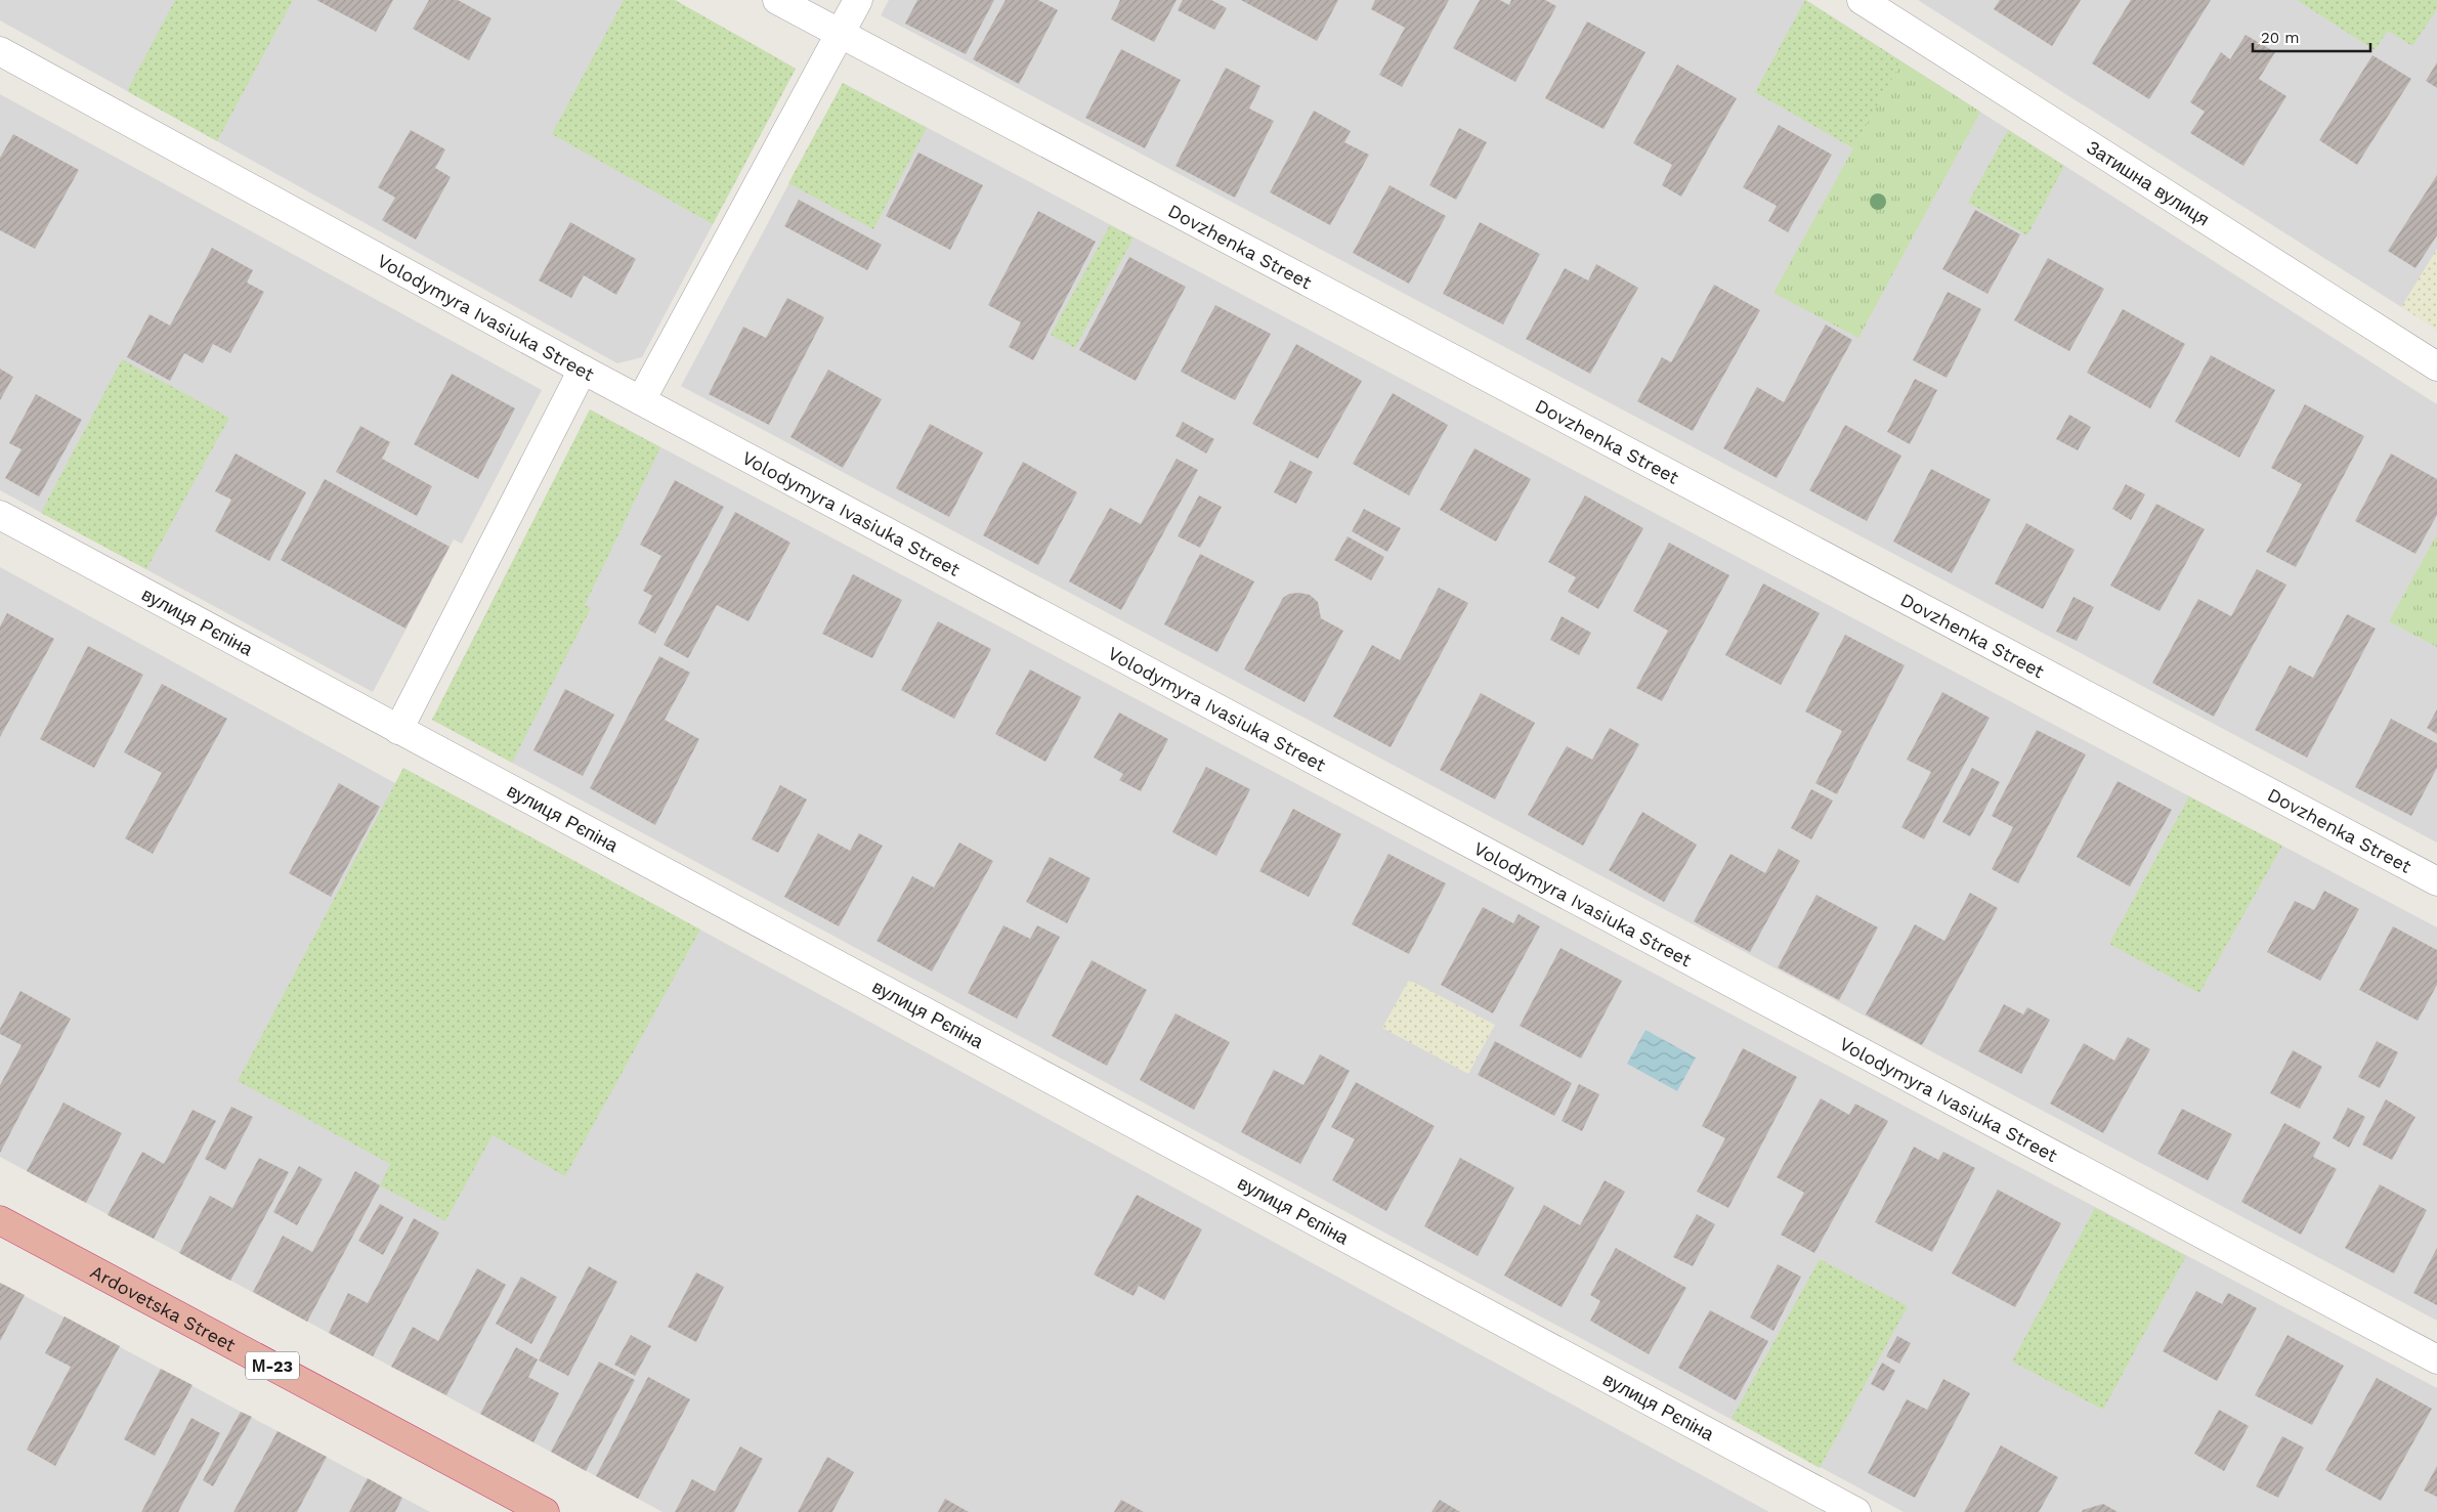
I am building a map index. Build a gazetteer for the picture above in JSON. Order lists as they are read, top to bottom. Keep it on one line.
{"streets":{"highway":["Ardovetska Street","М-23"],"street":["Затишна вулиця","Dovzhenka Street","Volodymyra Ivasiuka Street","вулиця Рєпіна"]},"scale_bar":"20 m"}
